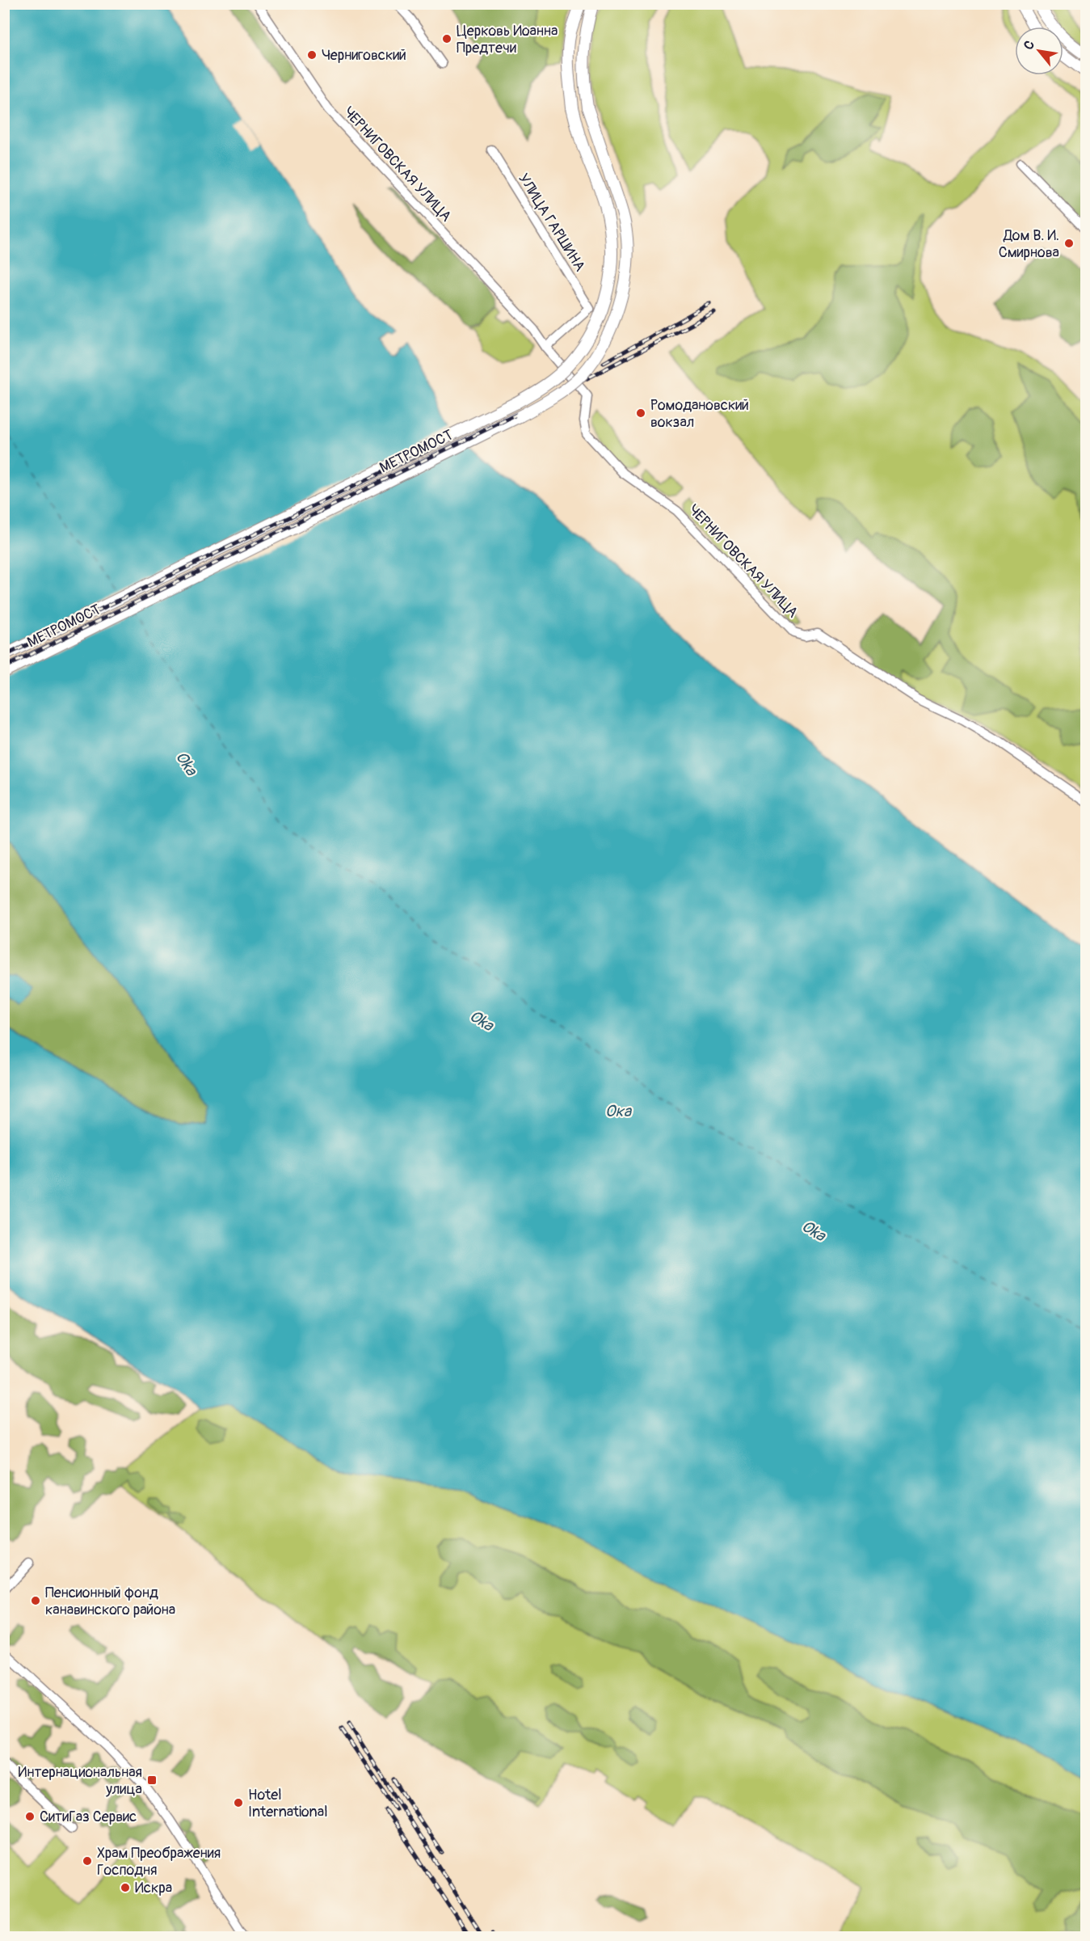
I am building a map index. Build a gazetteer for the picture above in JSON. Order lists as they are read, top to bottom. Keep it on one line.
{"streets":{"main road":["МЕТРОМОСТ"],"street":["ЧЕРНИГОВСКАЯ УЛИЦА","УЛИЦА ГАРШИНА"]},"crossings":[["ЧЕРНИГОВСКАЯ УЛИЦА","УЛИЦА ГАРШИНА"]],"water":["Oka","Ока"],"places":{"other":["Церковь Иоанна Предтечи","Черниговский","Дом В. И. Смирнова","Ромодановский вокзал","Пенсионный фонд канавинского района","Hotel International","СитиГаз Сервис","Храм Преображения Господня","Искра"],"transit":["Интернациональная улица"]},"north":"top left"}
